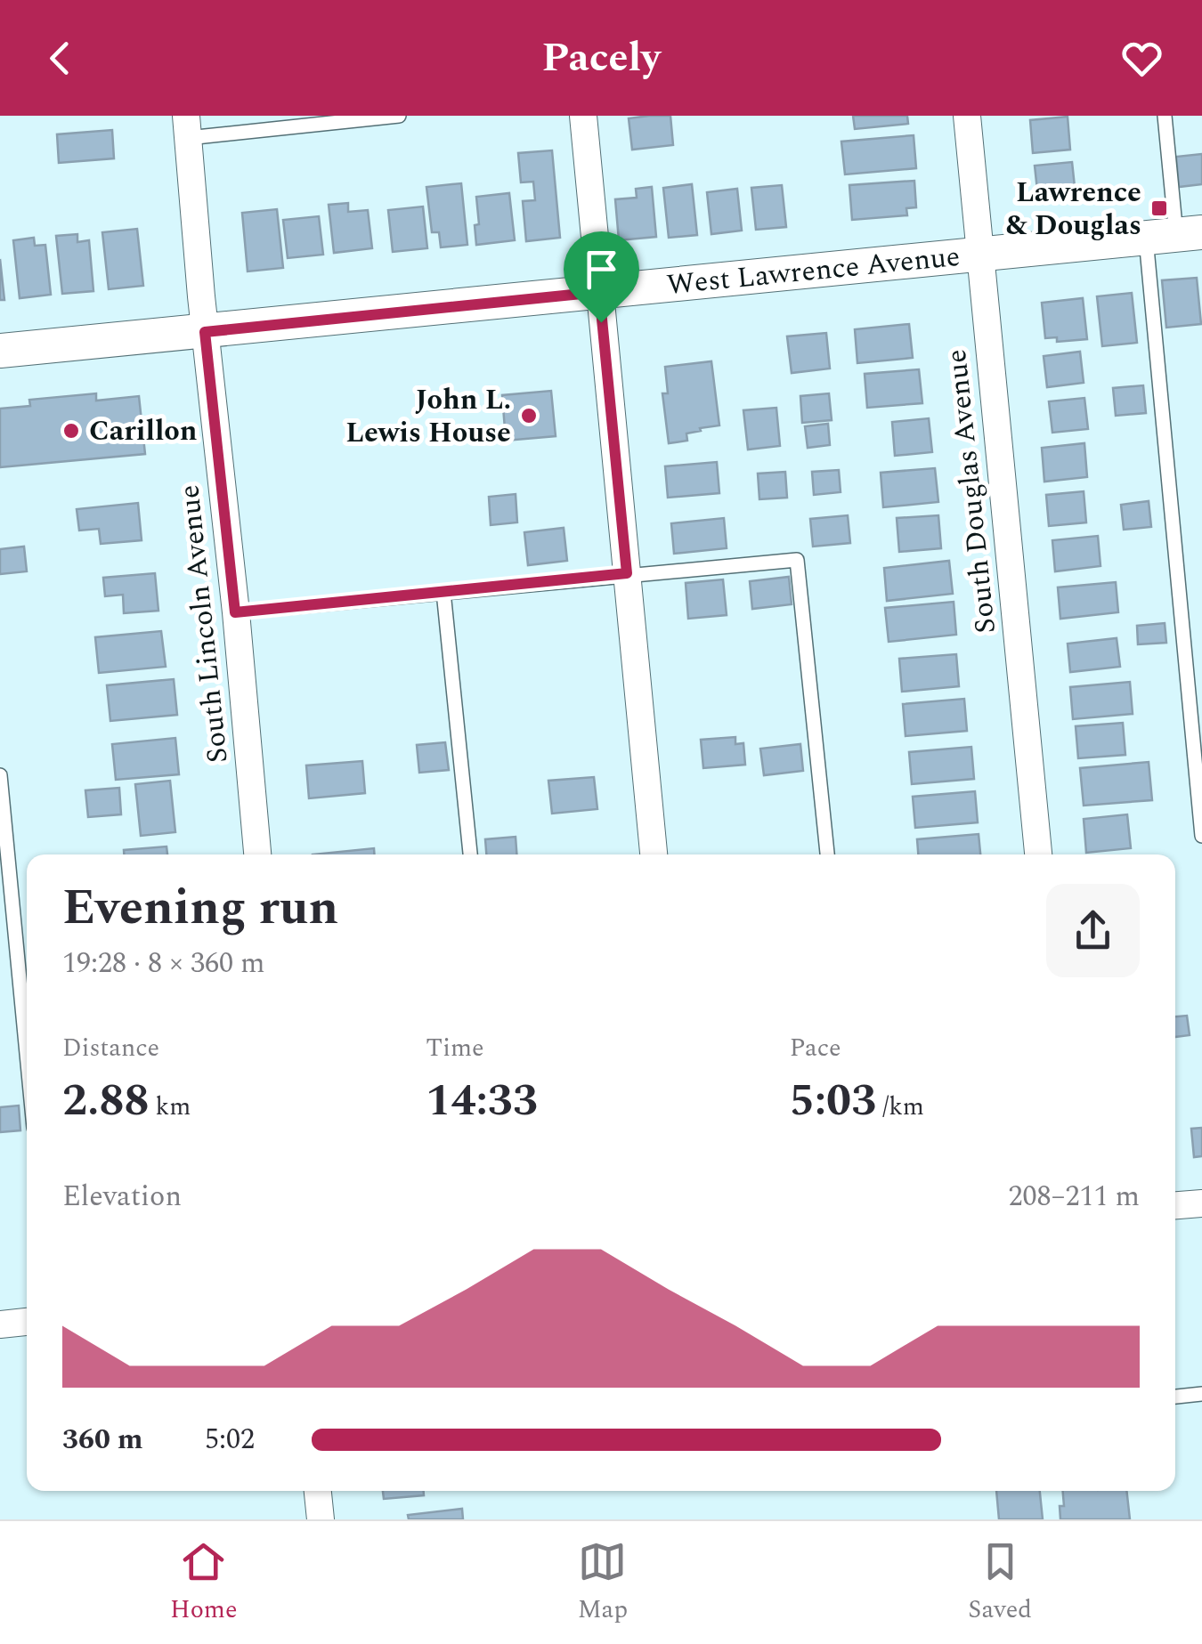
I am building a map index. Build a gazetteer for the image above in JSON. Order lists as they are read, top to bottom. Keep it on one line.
{"streets":{"street":["West Lawrence Avenue","South Douglas Avenue","South Lincoln Avenue"]},"crossings":[["West Lawrence Avenue","South Douglas Avenue"],["West Lawrence Avenue","South Lincoln Avenue"]],"places":{"transit":["Lawrence & Douglas"],"other":["John L. Lewis House","Carillon"]},"page":{"header":"Pacely","heading":["Evening run","19:28 · 8 × 360 m"],"stats":[["Distance","2.88 km"],["Time","14:33"],["Pace","5:03 /km"]],"chart":["Elevation","208–211 m"],"list":[{"name":"360 m","note":"5:02"}],"tabs":["Home","Map","Saved"]}}
